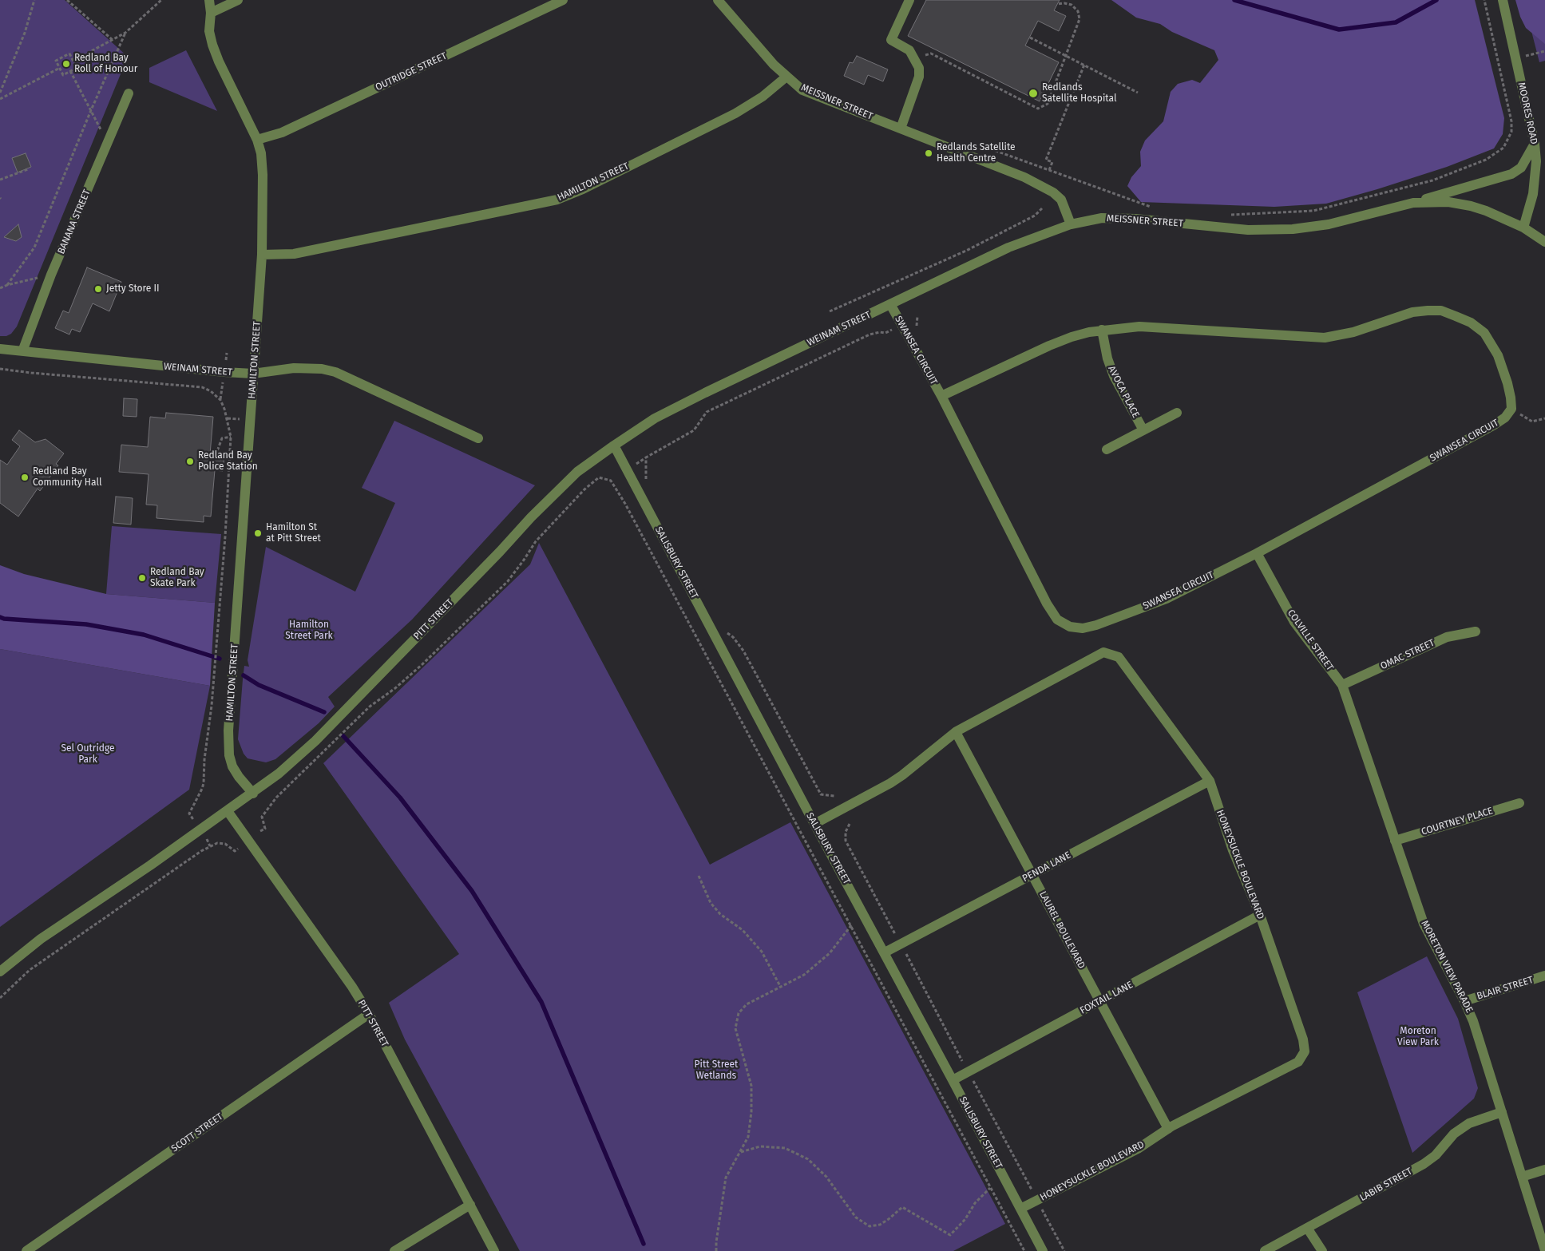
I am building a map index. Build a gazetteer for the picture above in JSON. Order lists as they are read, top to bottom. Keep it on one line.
{"streets":{"street":["OUTRIDGE STREET","MEISSNER STREET","MOORES ROAD","HAMILTON STREET","BANANA STREET","WEINAM STREET","SWANSEA CIRCUIT","AVOCA PLACE","SALISBURY STREET","PITT STREET","COLVILLE STREET","OMAC STREET","COURTNEY PLACE","HONEYSUCKLE BOULEVARD","PENDA LANE","LAUREL BOULEVARD","MORETON VIEW PARADE","BLAIR STREET","FOXTAIL LANE","SCOTT STREET","LABIB STREET"]},"crossings":[["OUTRIDGE STREET","HAMILTON STREET"],["MEISSNER STREET","MOORES ROAD"],["MEISSNER STREET","HAMILTON STREET"],["MEISSNER STREET","WEINAM STREET"],["HAMILTON STREET","WEINAM STREET"],["HAMILTON STREET","PITT STREET"],["BANANA STREET","WEINAM STREET"],["WEINAM STREET","SWANSEA CIRCUIT"],["WEINAM STREET","SALISBURY STREET"],["WEINAM STREET","PITT STREET"],["SWANSEA CIRCUIT","AVOCA PLACE"],["SWANSEA CIRCUIT","COLVILLE STREET"],["SALISBURY STREET","PITT STREET"],["SALISBURY STREET","HONEYSUCKLE BOULEVARD"],["SALISBURY STREET","PENDA LANE"],["SALISBURY STREET","FOXTAIL LANE"],["PITT STREET","SCOTT STREET"],["COLVILLE STREET","OMAC STREET"],["COLVILLE STREET","MORETON VIEW PARADE"],["OMAC STREET","MORETON VIEW PARADE"],["COURTNEY PLACE","MORETON VIEW PARADE"],["HONEYSUCKLE BOULEVARD","PENDA LANE"],["HONEYSUCKLE BOULEVARD","LAUREL BOULEVARD"],["HONEYSUCKLE BOULEVARD","FOXTAIL LANE"],["PENDA LANE","LAUREL BOULEVARD"],["LAUREL BOULEVARD","FOXTAIL LANE"],["MORETON VIEW PARADE","BLAIR STREET"],["MORETON VIEW PARADE","LABIB STREET"]],"parks":["Hamilton Street Park","Sel Outridge Park","Moreton View Park","Pitt Street Wetlands"],"places":["Redland Bay Roll of Honour","Redlands Satellite Hospital","Redlands Satellite Health Centre","Jetty Store II","Redland Bay Police Station","Redland Bay Community Hall","Hamilton St at Pitt Street","Redland Bay Skate Park"]}
